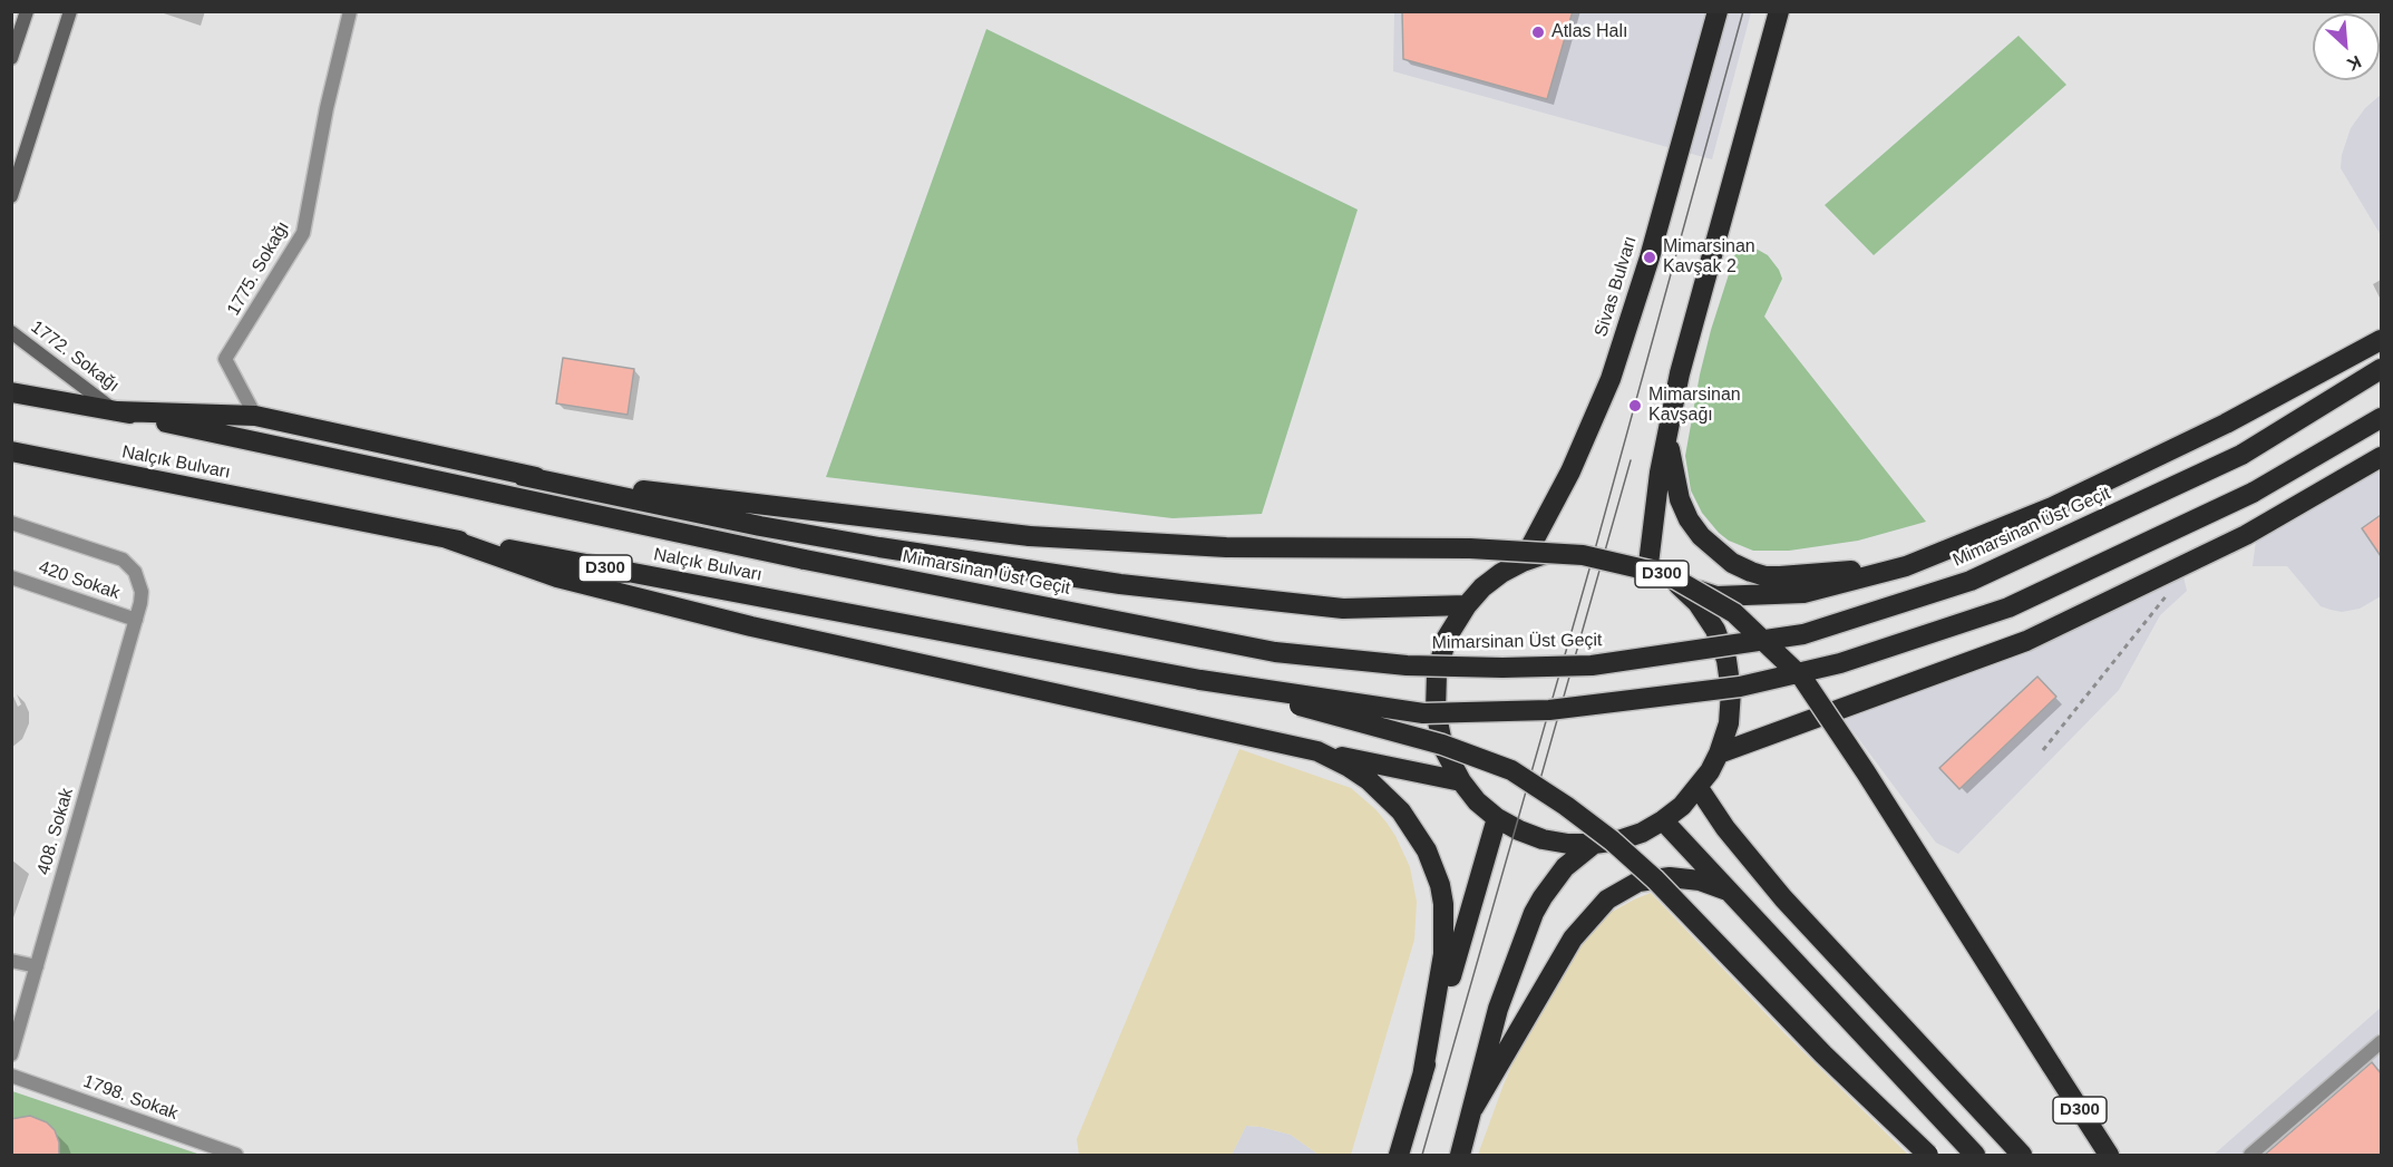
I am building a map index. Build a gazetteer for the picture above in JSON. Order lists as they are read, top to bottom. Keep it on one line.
{"streets":{"highway":["Sivas Bulvarı","Nalçık Bulvarı","Mimarsinan Üst Geçit","D300"],"street":["1775. Sokağı","1772. Sokağı","420 Sokak","408. Sokak","1798. Sokak"]},"crossings":[["1772. Sokağı","Nalçık Bulvarı"],["Nalçık Bulvarı","Mimarsinan Üst Geçit"],["Nalçık Bulvarı","D300"],["420 Sokak","408. Sokak"]],"places":["Atlas Halı","Mimarsinan Kavşak 2","Mimarsinan Kavşağı"],"north":"bottom right"}
